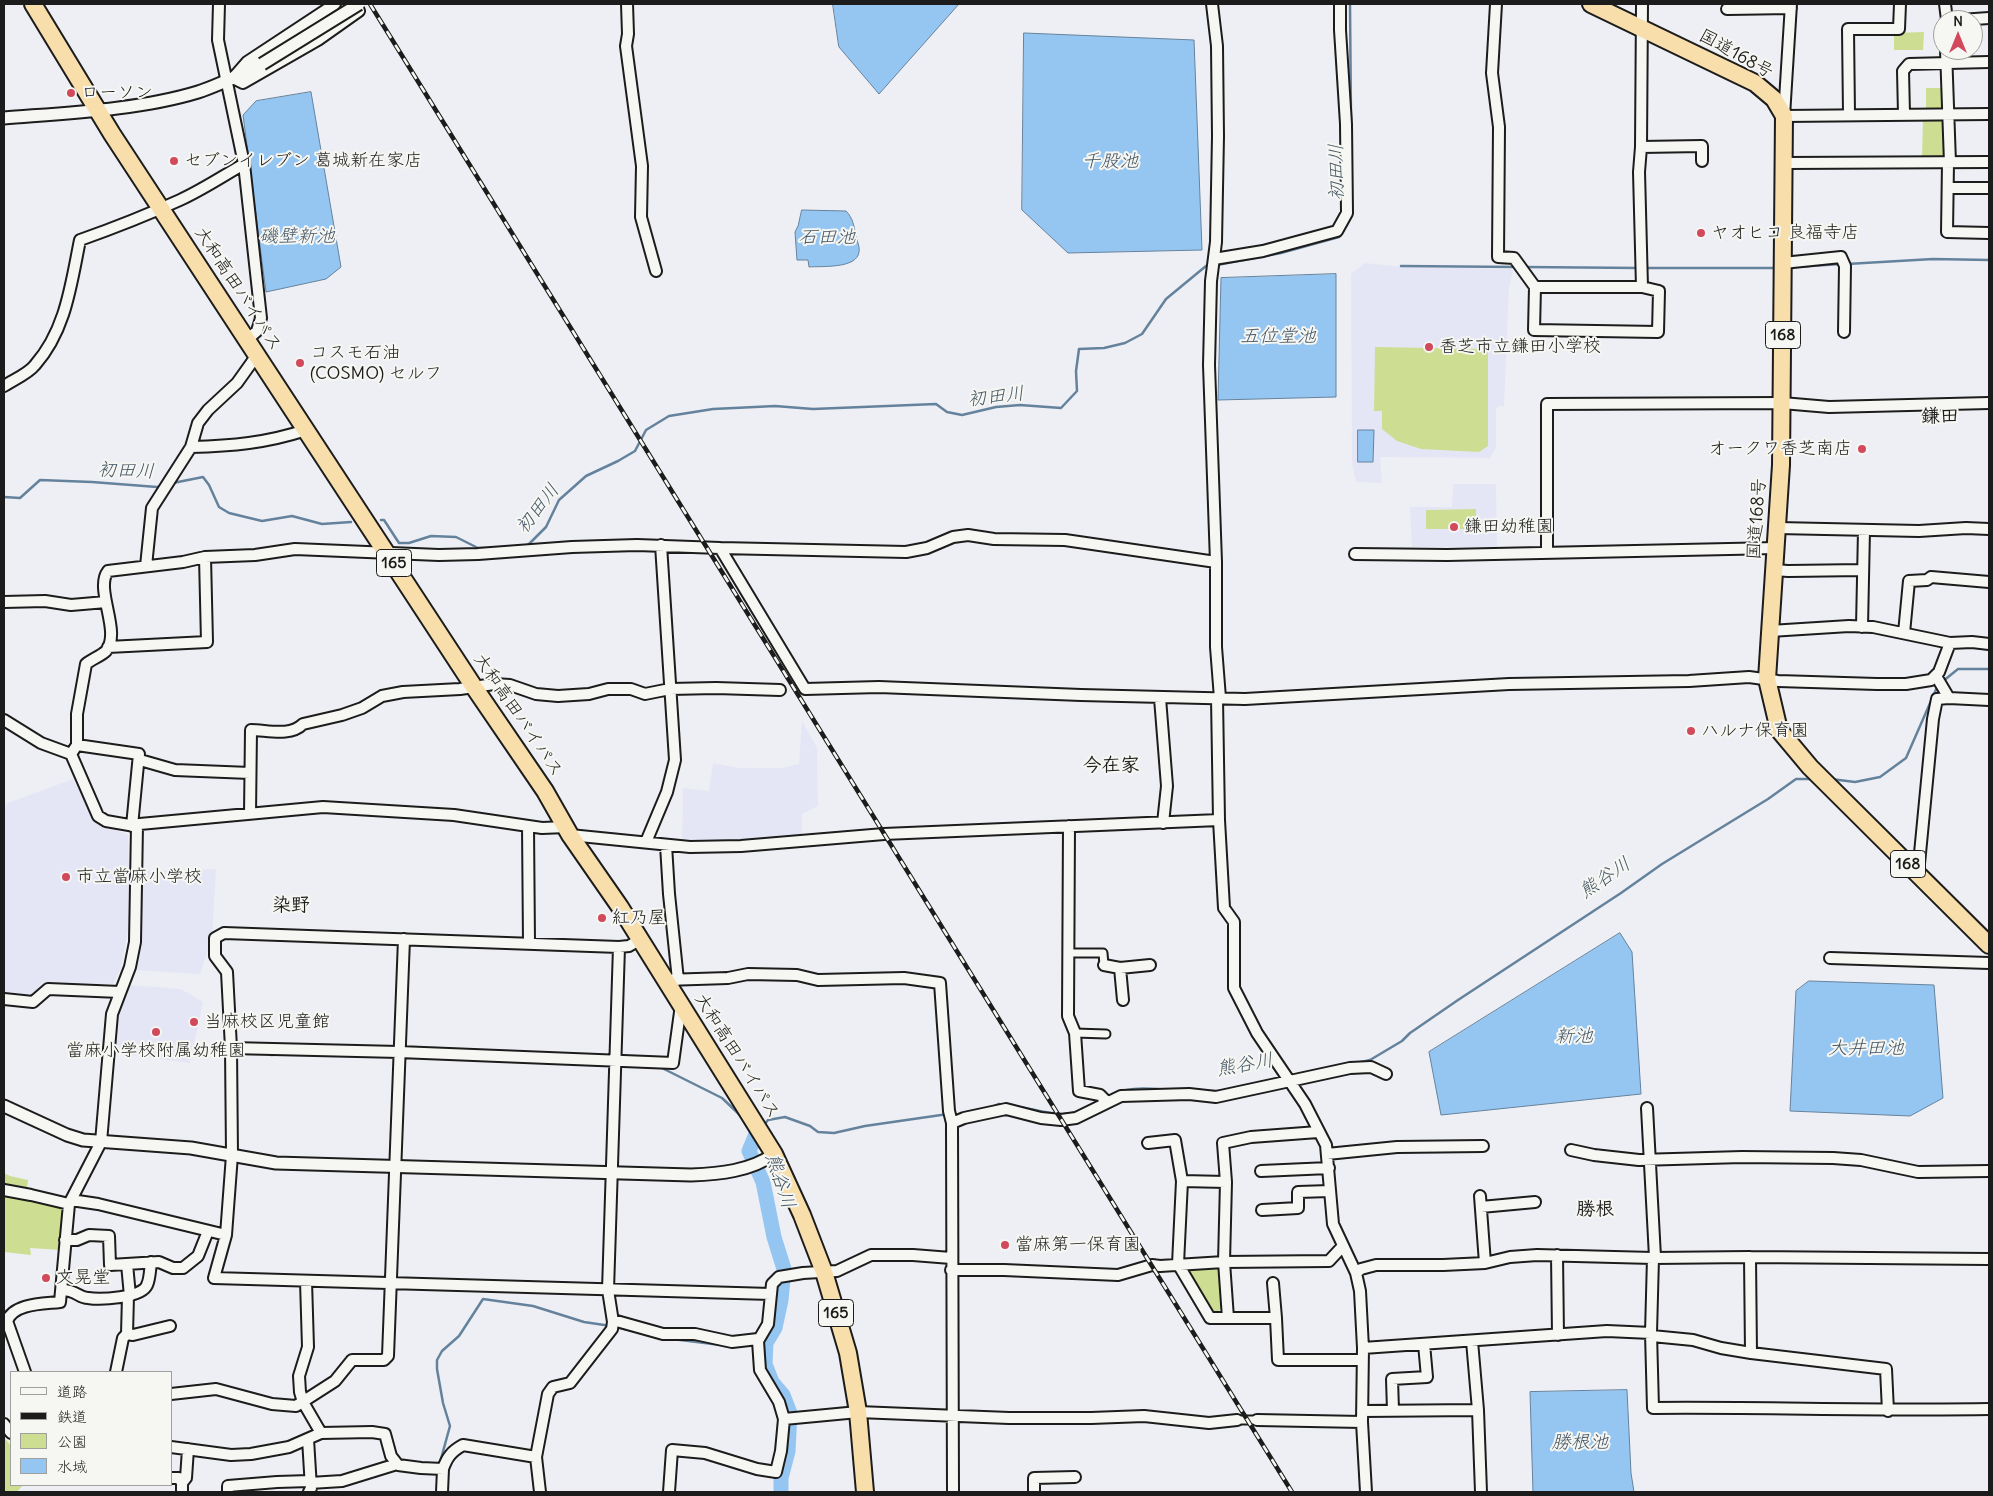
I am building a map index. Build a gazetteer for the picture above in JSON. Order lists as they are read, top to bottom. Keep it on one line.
{"streets":{"highway":["国道168号","大和高田バイパス","168","165"]},"districts":["鎌田","今在家","染野","勝根"],"water":["千股池","初田川","磯壁新池","石田池","五位堂池","熊谷川","新池","大井田池","勝根池"],"places":["ローソン","セブンイレブン 葛城新在家店","ヤオヒコ 良福寺店","香芝市立鎌田小学校","コスモ石油 (COSMO) セルフ","オークワ香芝南店","鎌田幼稚園","ハルナ保育園","市立當麻小学校","紅乃屋","当麻校区児童館","當麻小学校附属幼稚園","當麻第一保育園","文晃堂"],"legend":["道路","鉄道","公園","水域"],"north":"top"}
